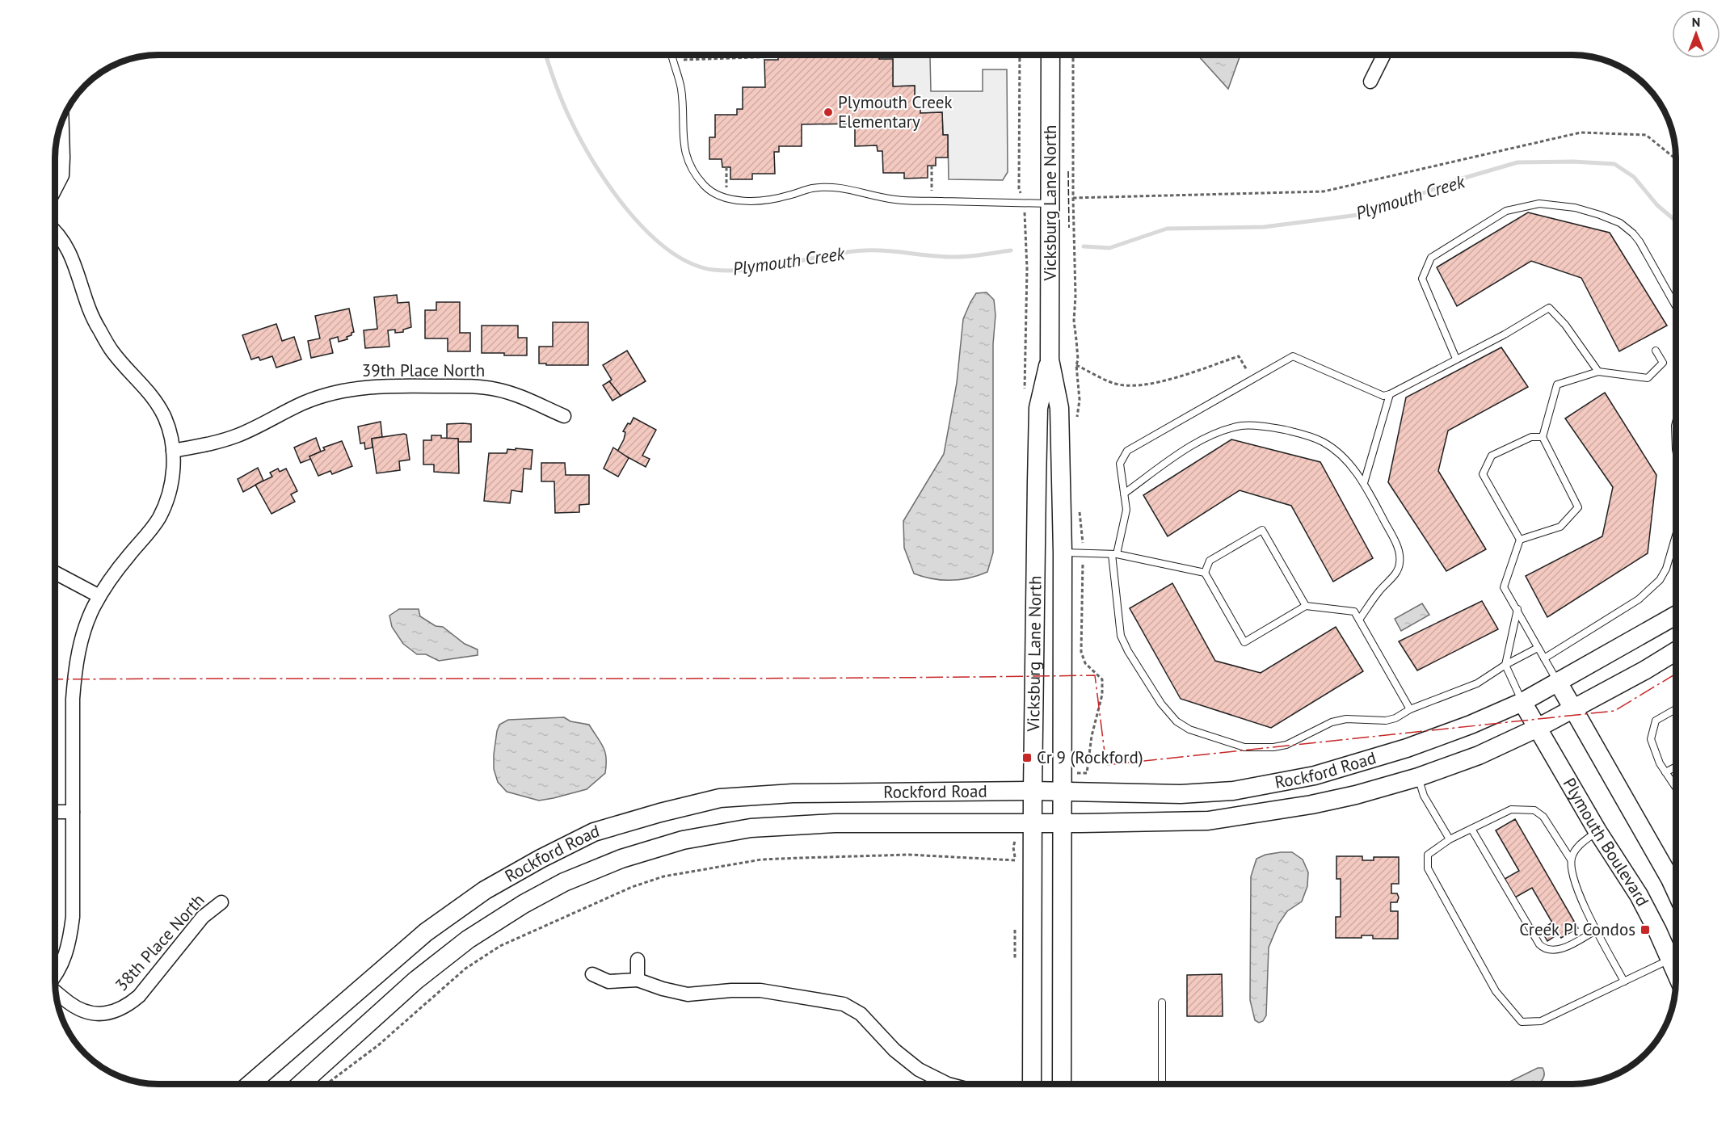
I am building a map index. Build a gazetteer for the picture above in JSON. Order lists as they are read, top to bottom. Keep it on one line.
{"streets":{"main road":["Vicksburg Lane North","Rockford Road","Plymouth Boulevard"],"street":["39th Place North","38th Place North"]},"crossings":[["Vicksburg Lane North","Rockford Road"],["Rockford Road","Plymouth Boulevard"]],"water":["Plymouth Creek"],"places":{"other":["Plymouth Creek Elementary"],"transit":["Cr 9 (Rockford)","Creek Pl Condos"]},"north":"top"}
